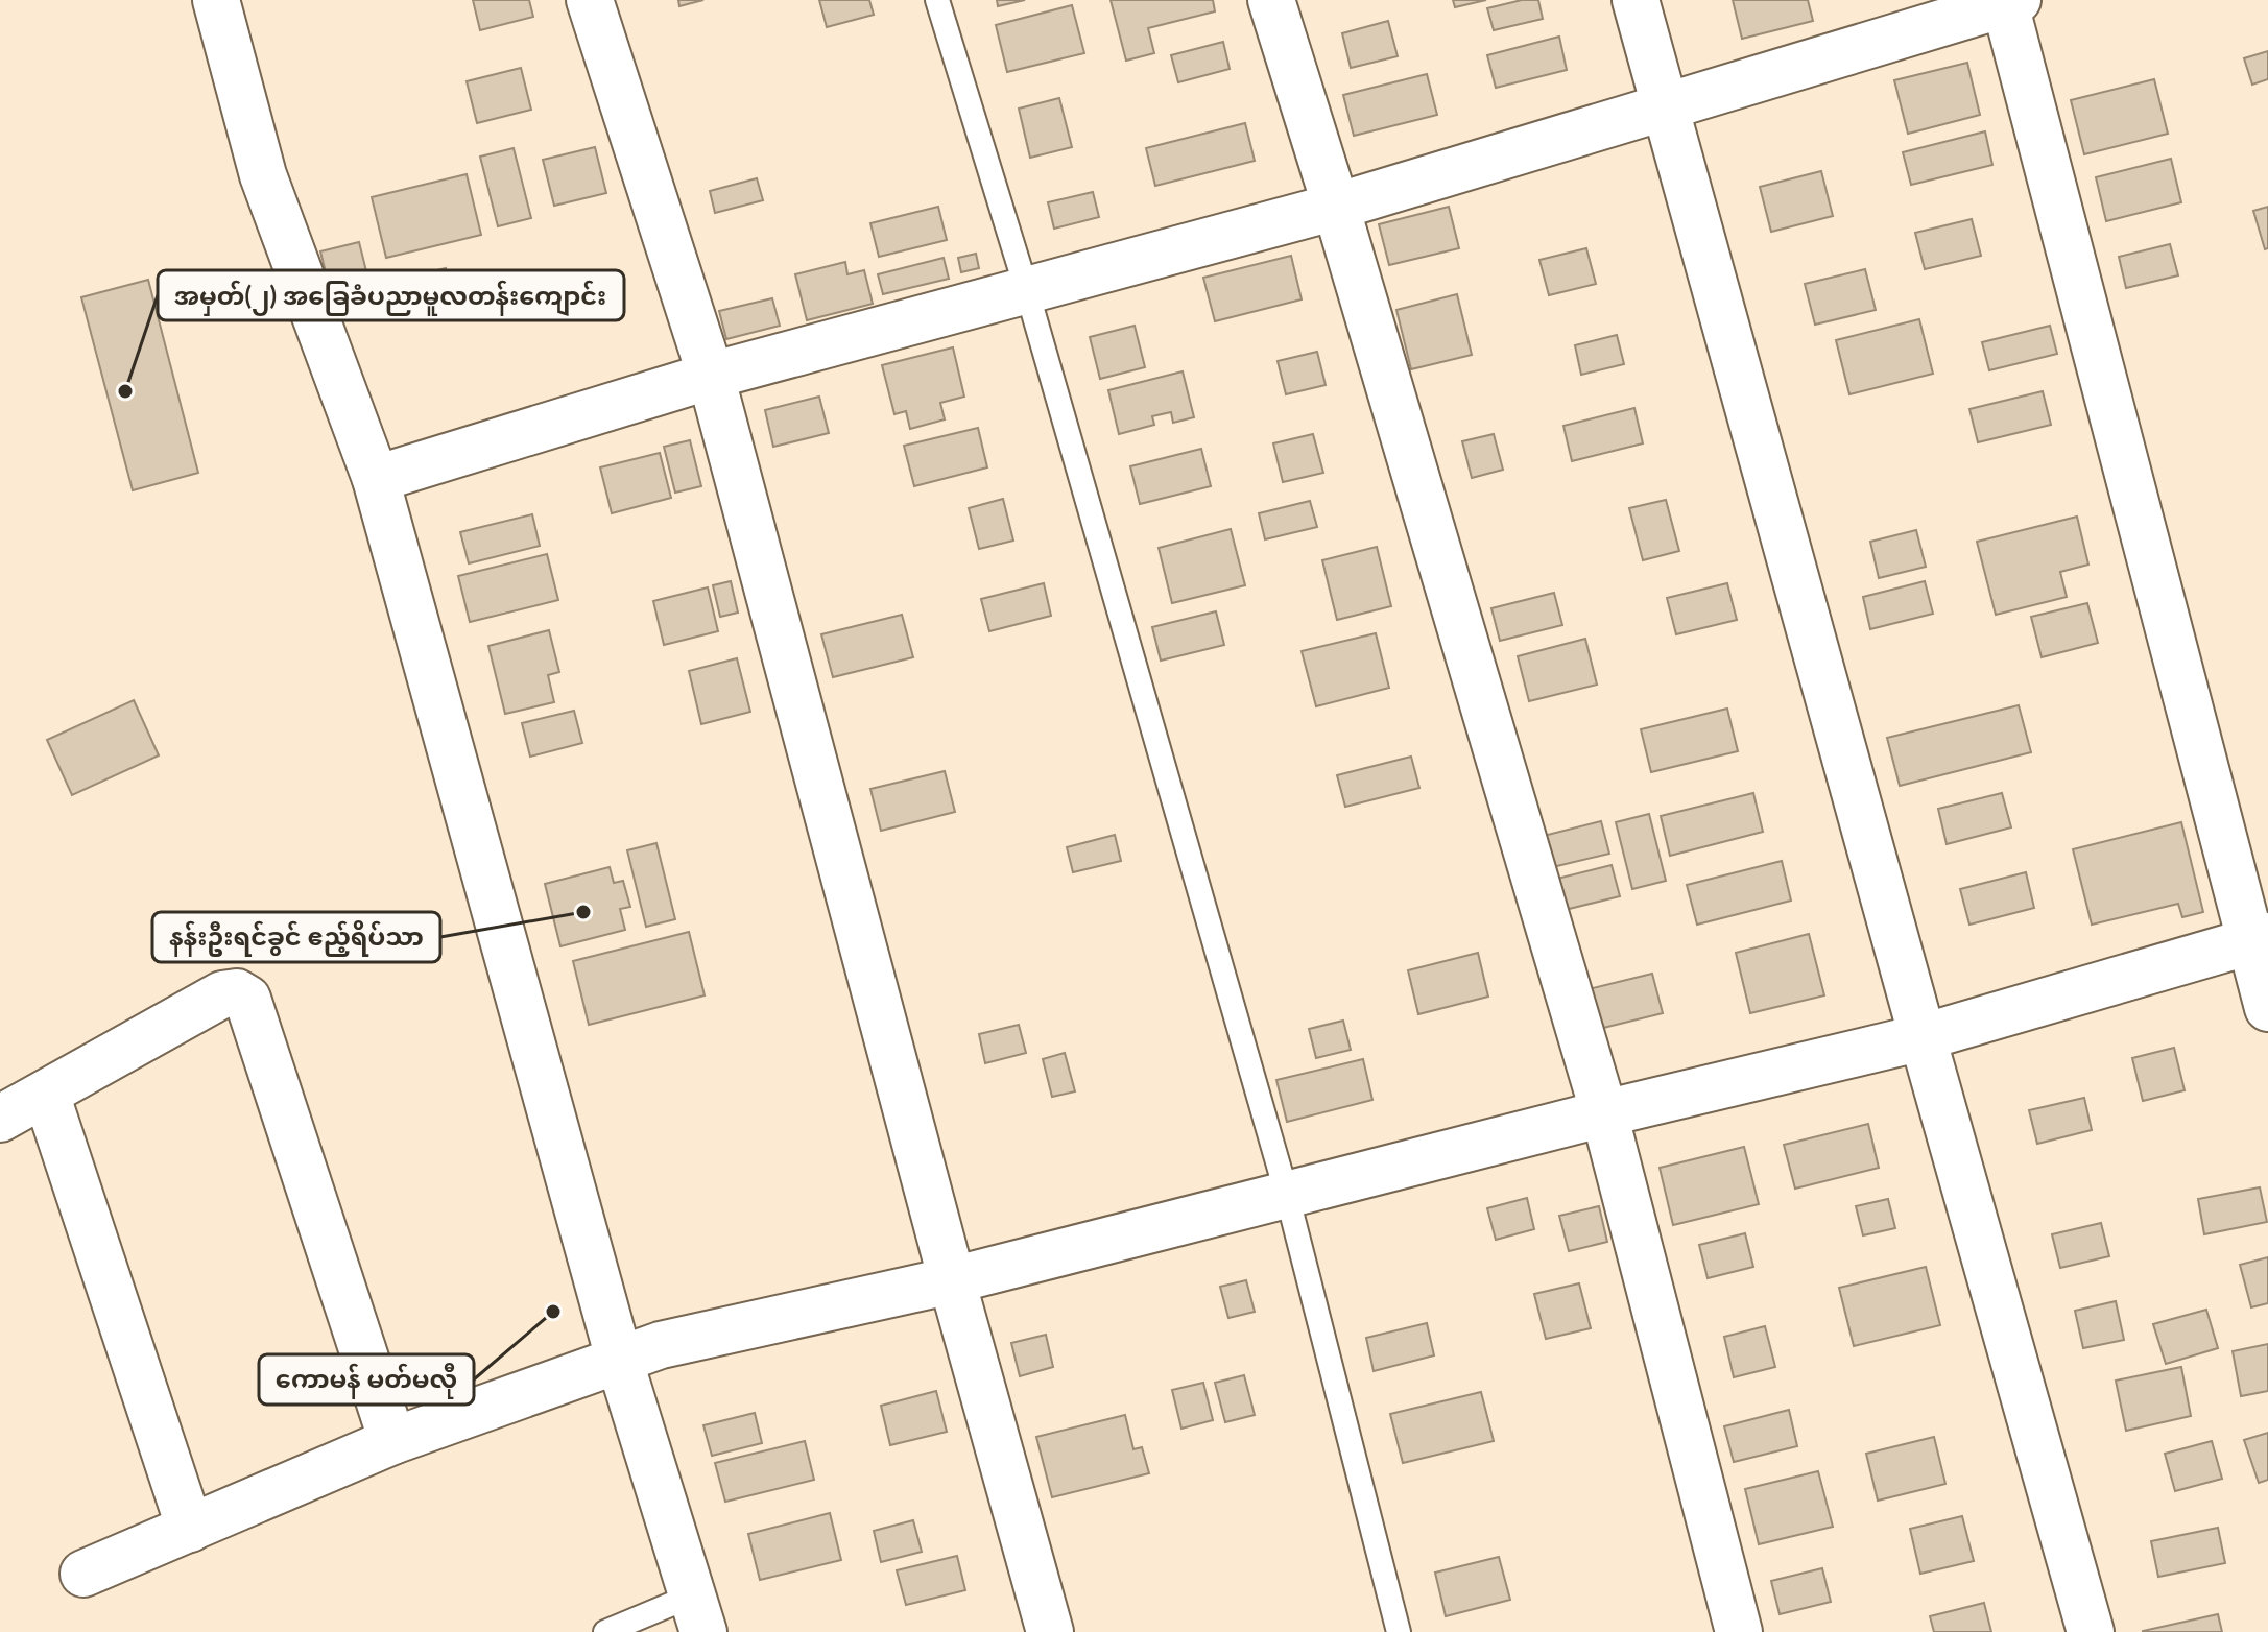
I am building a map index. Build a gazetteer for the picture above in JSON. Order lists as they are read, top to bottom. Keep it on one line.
{"places":["အမှတ်(၂) အခြေခံပညာမူလတန်းကျောင်း","နန်းဦးရင်ခွင် ဧည့်ရိပ်သာ","ကောမန် မတ်မလီု"]}
